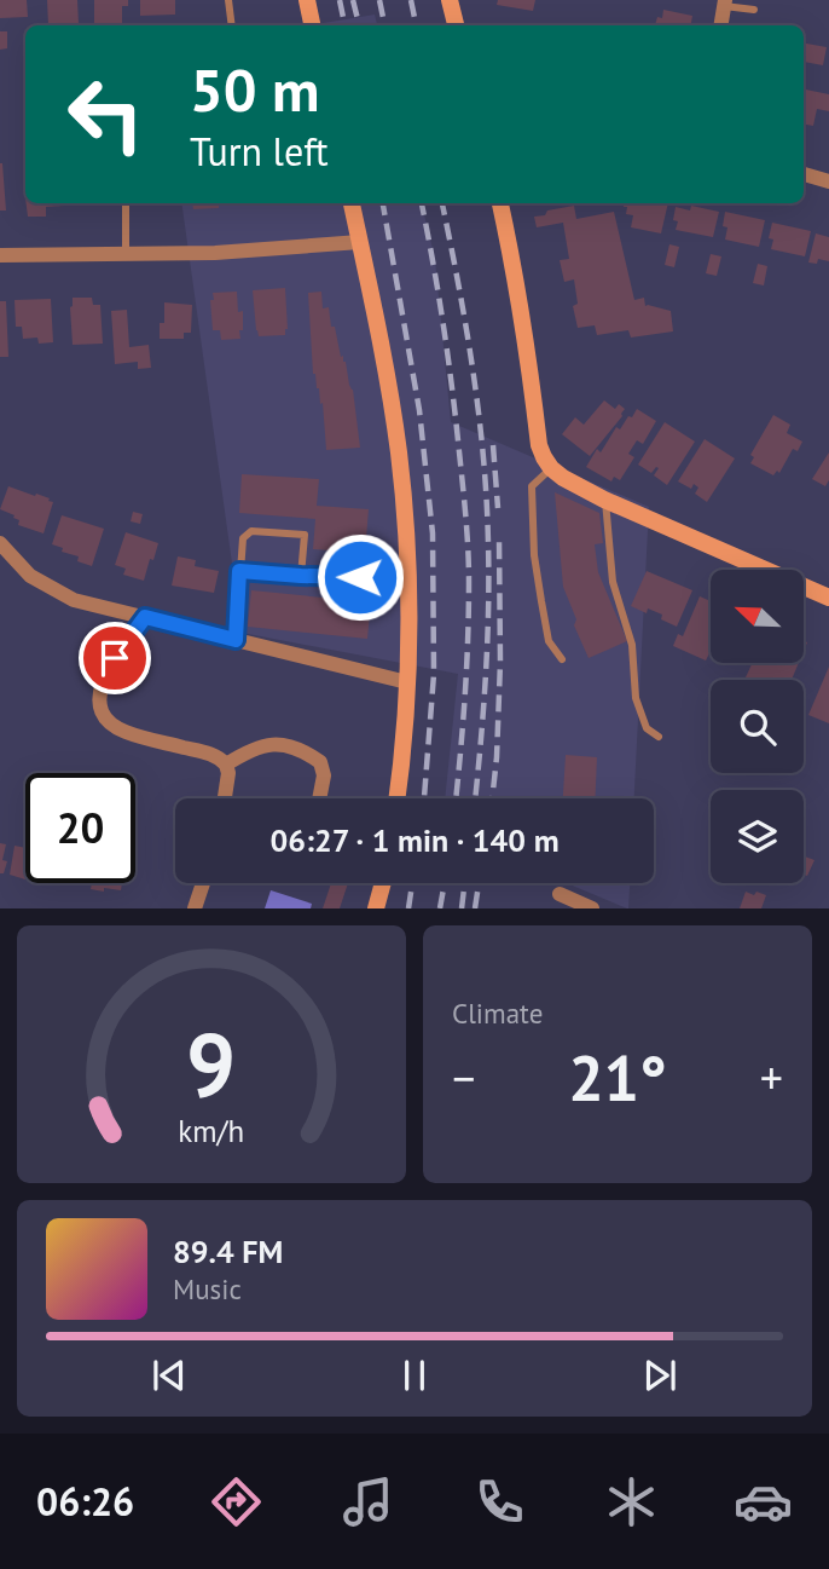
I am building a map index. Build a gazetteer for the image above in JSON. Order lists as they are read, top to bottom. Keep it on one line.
{"north":"top left","page":{"turn":["50 m","Turn left"],"limit":"20","trip":"06:27 · 1 min · 140 m","tile":"Climate","heat":["−","21°","+"],"song":["89.4 FM","Music"],"tabs":"06:26","gauge":["9","km/h"]}}
